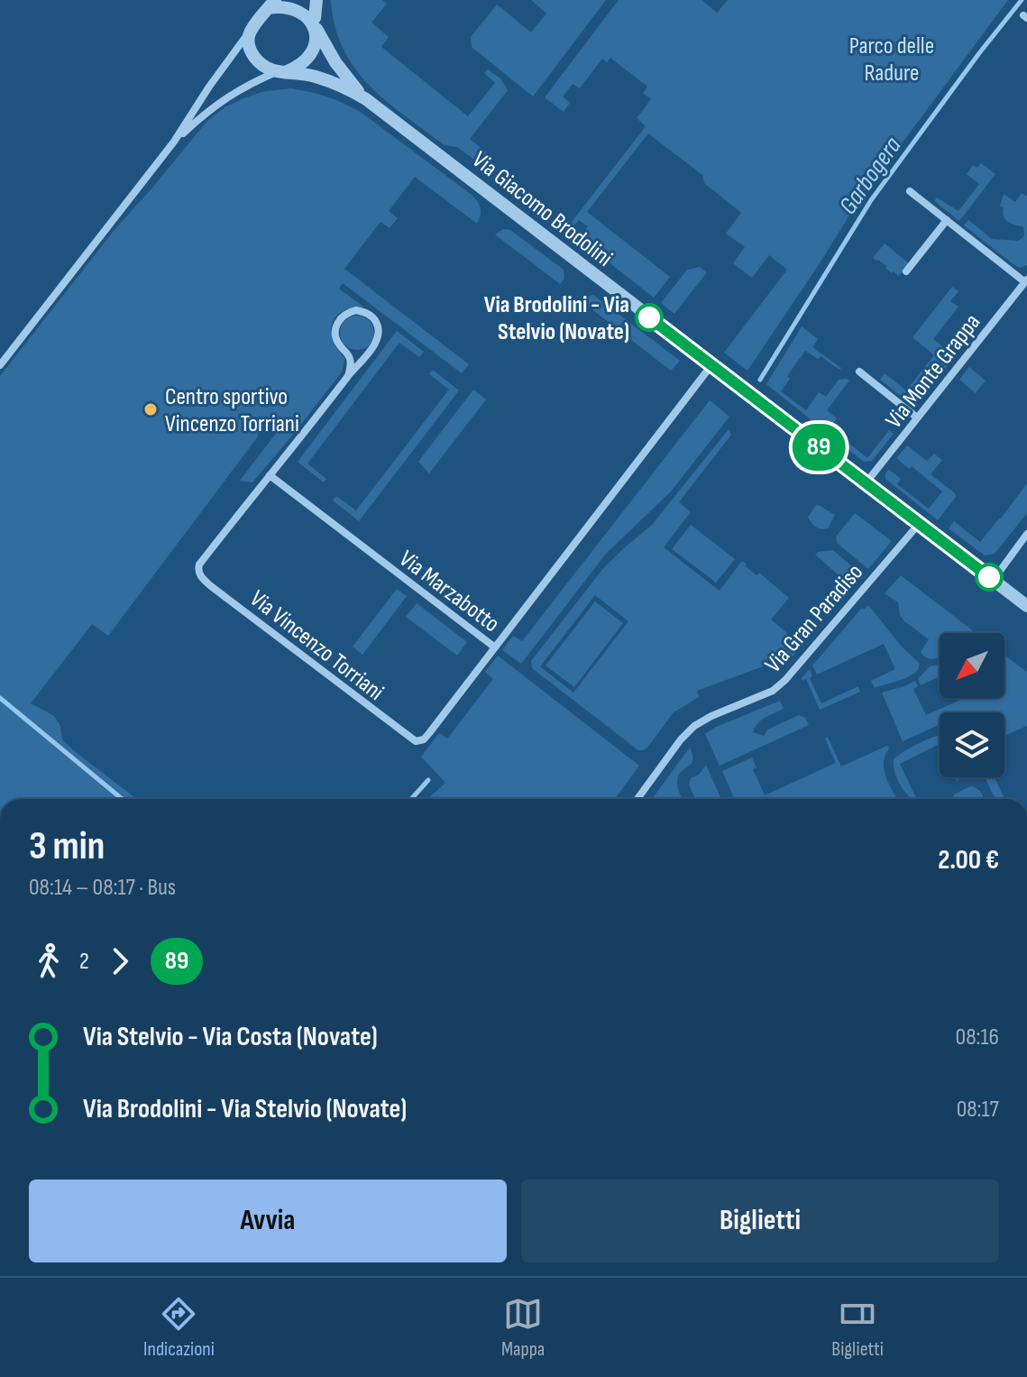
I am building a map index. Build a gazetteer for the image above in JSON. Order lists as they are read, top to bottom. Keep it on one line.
{"streets":{"street":["Via Giacomo Brodolini","Via Monte Grappa","Via Marzabotto","Via Gran Paradiso","Via Vincenzo Torriani"]},"crossings":[["Via Giacomo Brodolini","Via Monte Grappa"],["Via Giacomo Brodolini","Via Marzabotto"],["Via Giacomo Brodolini","Via Gran Paradiso"],["Via Marzabotto","Via Vincenzo Torriani"]],"water":["Garbogera"],"parks":["Parco delle Radure"],"places":["Via Brodolini - Via Stelvio (Novate)","Centro sportivo Vincenzo Torriani"],"lines":["bus line 89"],"north":"bottom left","page":{"on_map":"89","heading":["3 min","08:14 – 08:17 · Bus","2.00 €"],"legs":["2","89"],"list":[{"name":"Via Stelvio - Via Costa (Novate)","value":"08:16"},{"name":"Via Brodolini - Via Stelvio (Novate)","value":"08:17"}],"buttons":["Avvia","Biglietti"],"tabs":["Indicazioni","Mappa","Biglietti"]}}
